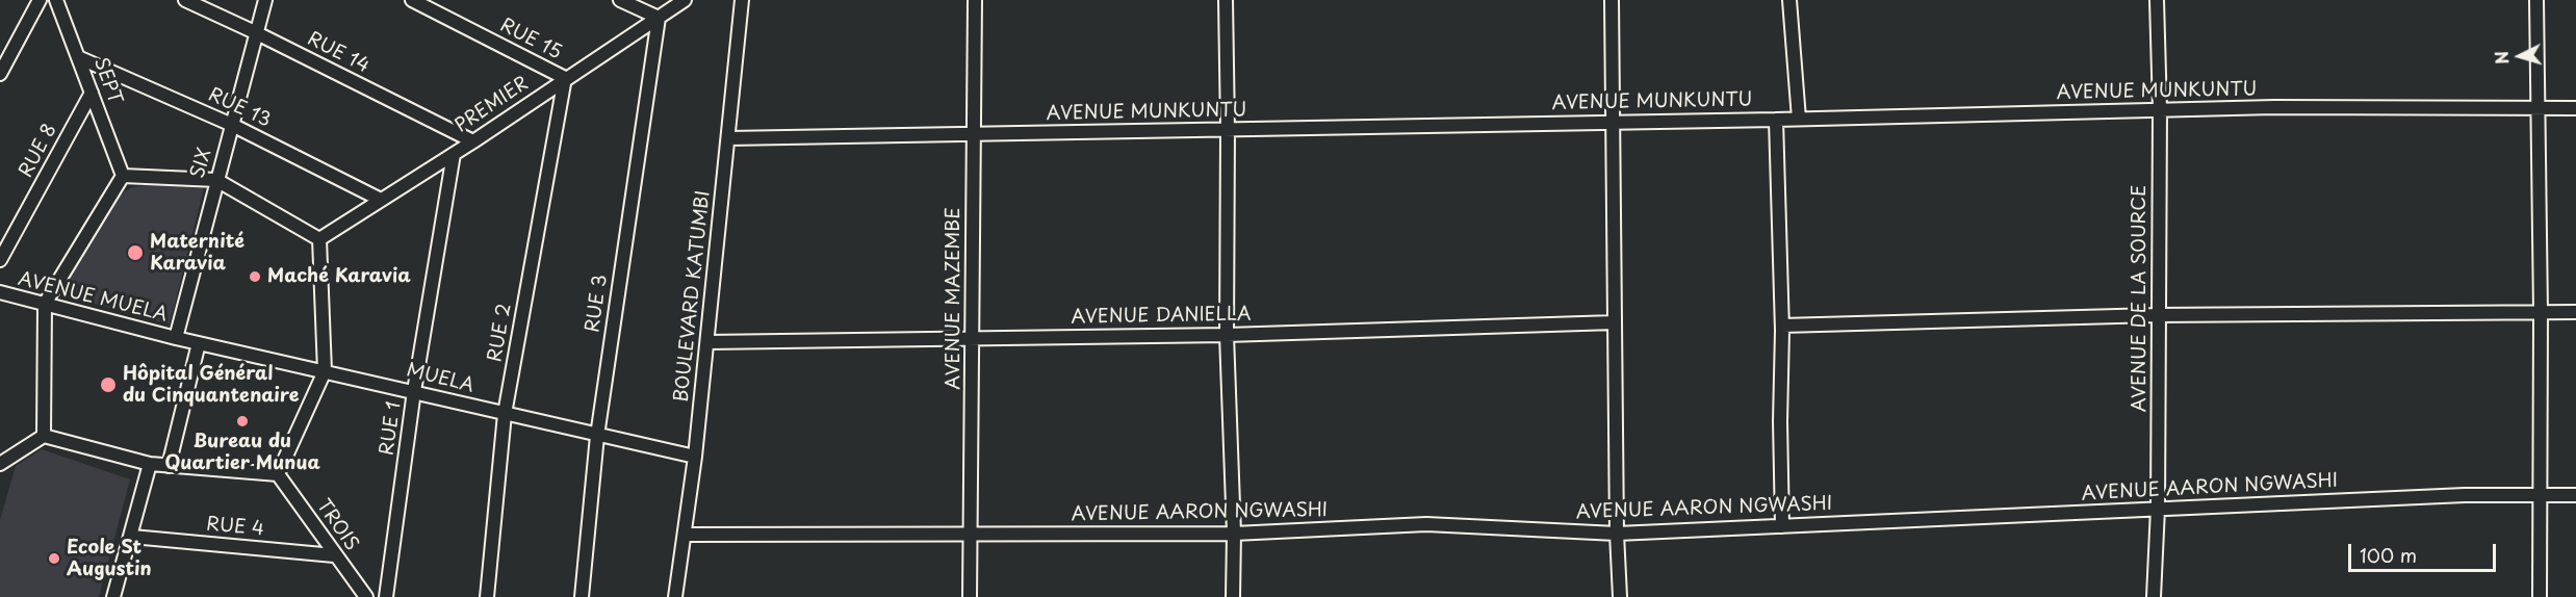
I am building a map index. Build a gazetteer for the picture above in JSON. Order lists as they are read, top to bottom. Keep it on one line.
{"streets":{"street":["RUE 15","RUE 14","SEPT","AVENUE MUNKUNTU","PREMIER","RUE 13","RUE 8","SIX","BOULEVARD KATUMBI","AVENUE MUELA","AVENUE MAZEMBE","AVENUE DE LA SOURCE","RUE 3","AVENUE DANIELLA","RUE 2","MUELA","RUE 1","AVENUE AARON NGWASHI","TROIS","RUE 4"]},"crossings":[["RUE 15","PREMIER"],["RUE 15","RUE 2"],["RUE 14","PREMIER"],["RUE 14","SIX"],["SEPT","RUE 13"],["SEPT","RUE 8"],["AVENUE MUNKUNTU","BOULEVARD KATUMBI"],["AVENUE MUNKUNTU","AVENUE MAZEMBE"],["AVENUE MUNKUNTU","AVENUE DE LA SOURCE"],["PREMIER","RUE 13"],["PREMIER","RUE 3"],["PREMIER","RUE 2"],["PREMIER","RUE 1"],["RUE 13","SIX"],["SIX","AVENUE MUELA"],["SIX","MUELA"],["BOULEVARD KATUMBI","AVENUE DANIELLA"],["BOULEVARD KATUMBI","MUELA"],["BOULEVARD KATUMBI","AVENUE AARON NGWASHI"],["AVENUE MUELA","MUELA"],["AVENUE MAZEMBE","AVENUE DANIELLA"],["AVENUE MAZEMBE","AVENUE AARON NGWASHI"],["AVENUE DE LA SOURCE","AVENUE AARON NGWASHI"],["RUE 3","MUELA"],["RUE 2","MUELA"],["MUELA","RUE 1"],["TROIS","RUE 4"]],"places":["Maternité Karavia","Maché Karavia","Hôpital Général du Cinquantenaire","Bureau du Quartier Munua","Ecole St Augustin"],"scale_bar":"100 m","north":"left"}
